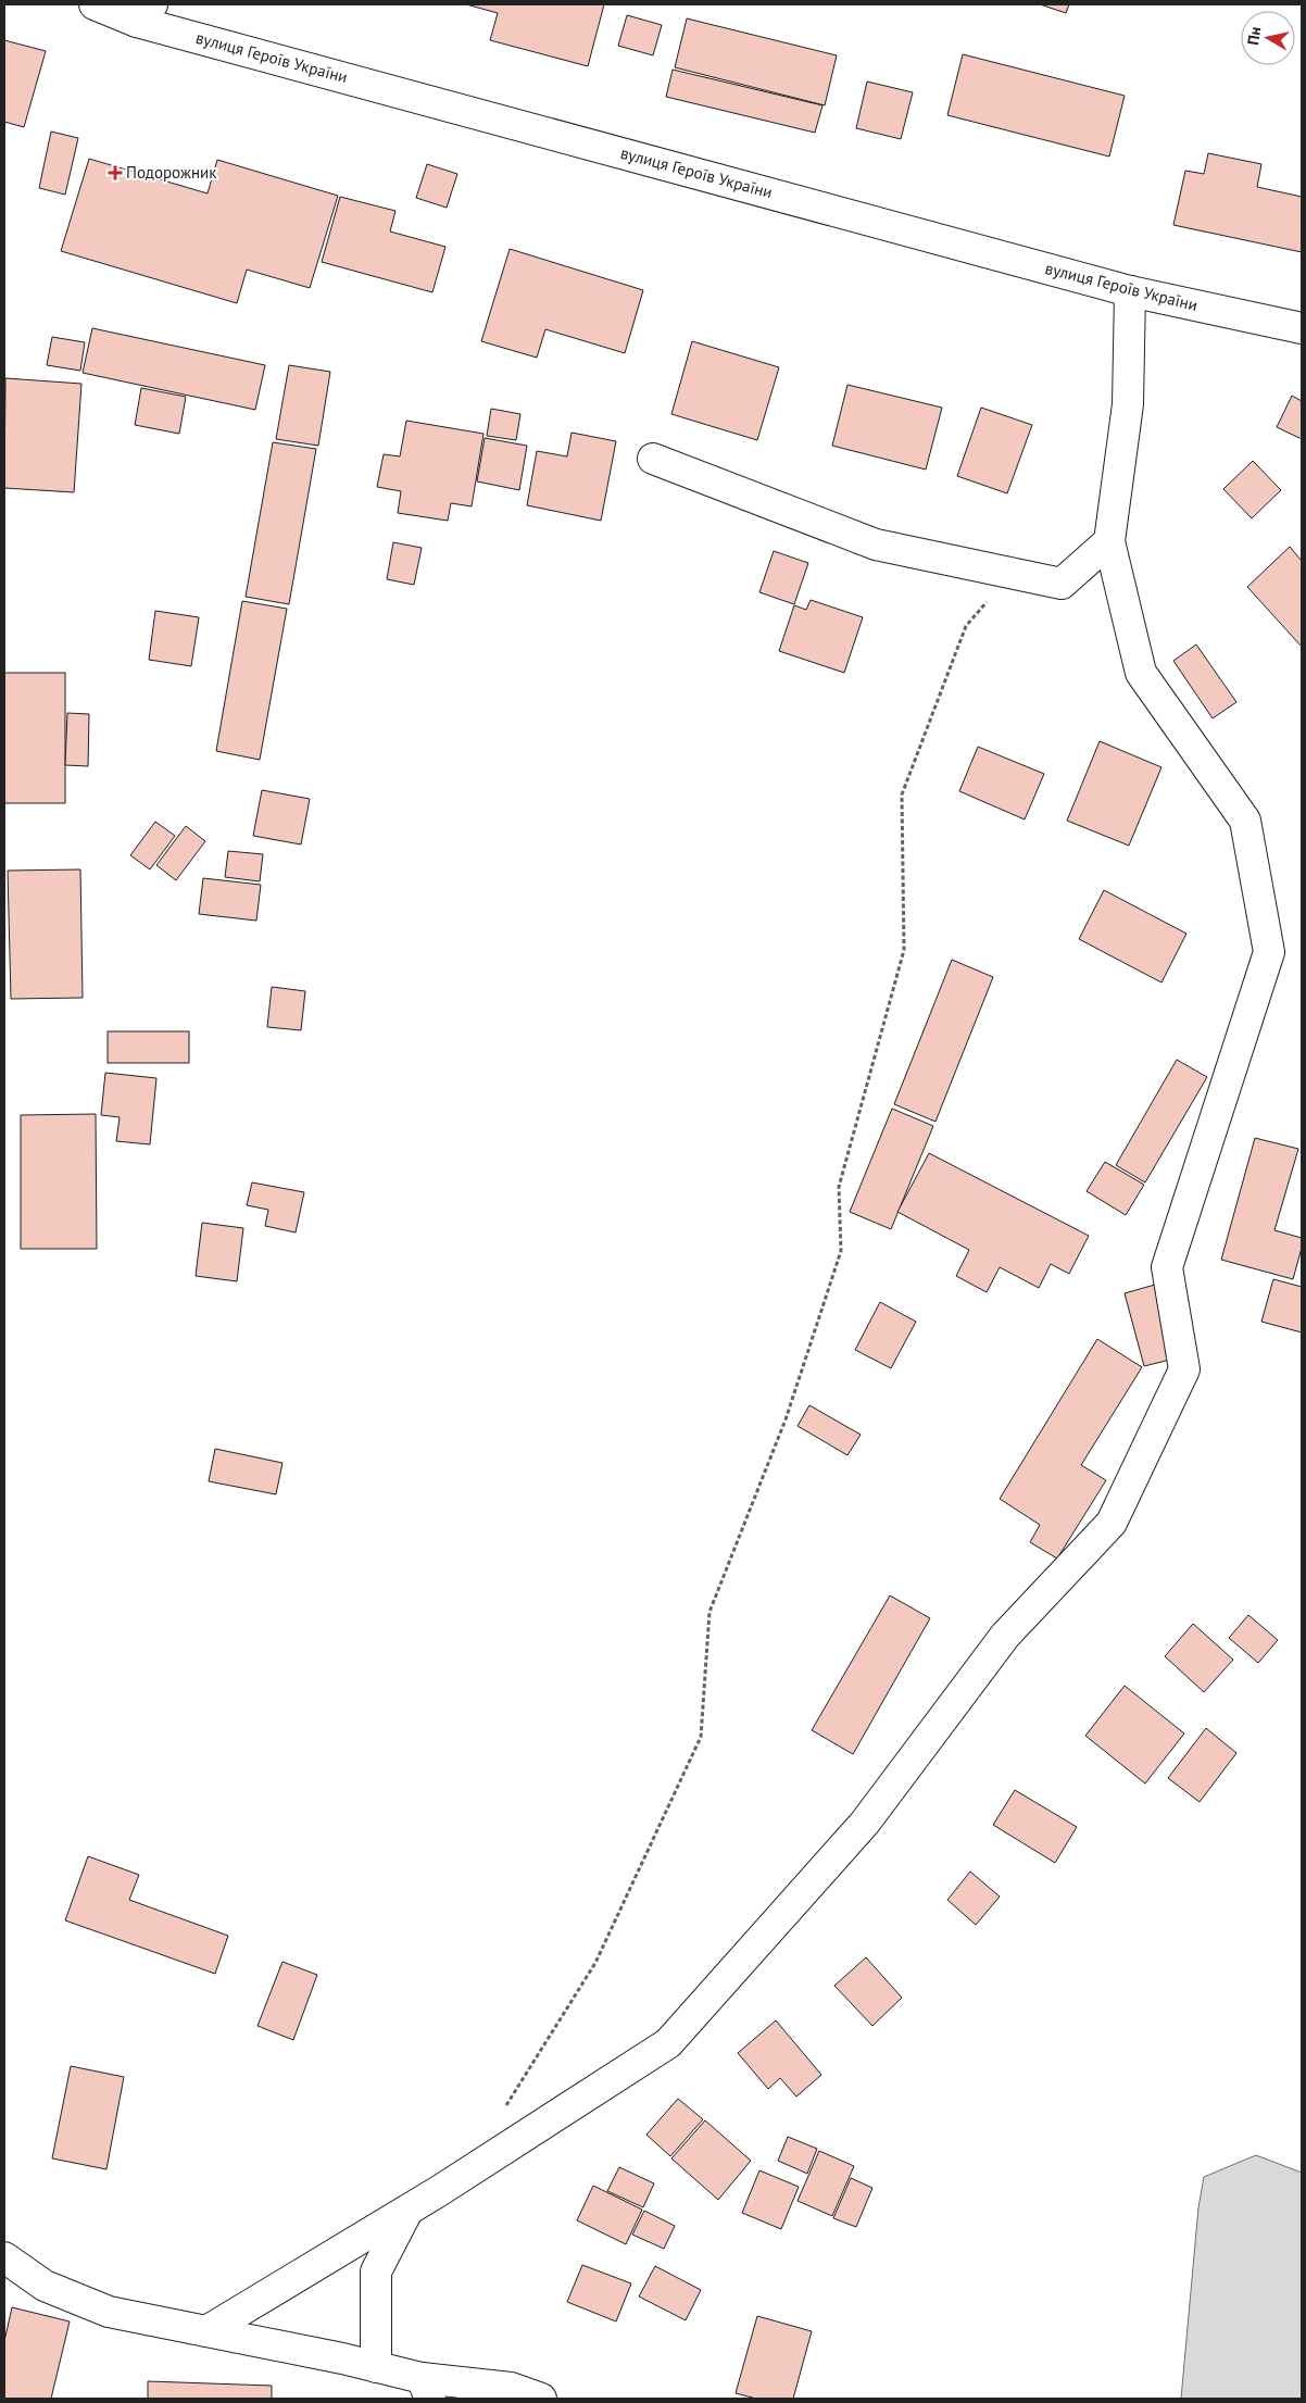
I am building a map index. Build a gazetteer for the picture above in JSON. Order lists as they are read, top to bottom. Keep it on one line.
{"streets":{"street":["вулиця Героїв України"]},"places":{"health":["Подорожник"]},"north":"left"}
